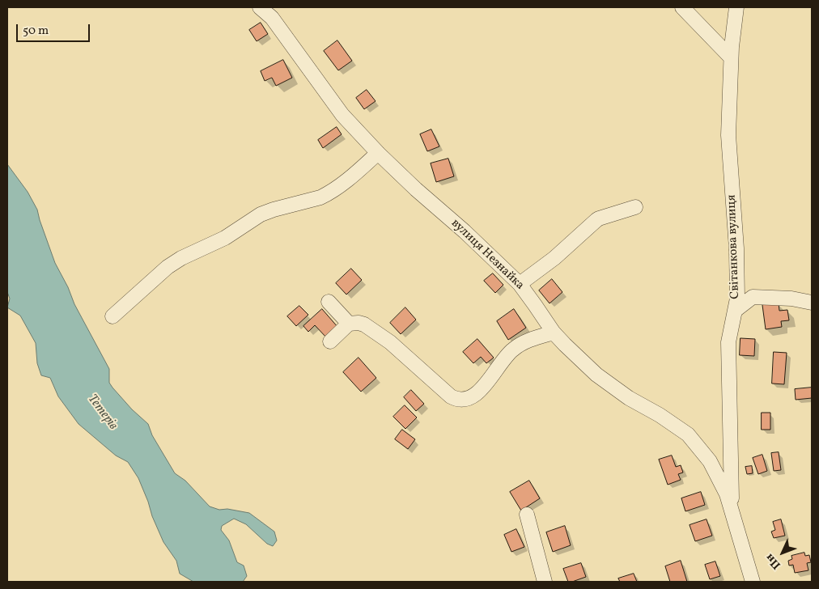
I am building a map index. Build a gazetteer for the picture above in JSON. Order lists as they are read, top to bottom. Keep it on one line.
{"streets":{"street":["Світанкова вулиця","вулиця Незнайка"]},"crossings":[["Світанкова вулиця","вулиця Незнайка"]],"water":["Тетерів"],"scale_bar":"50 m","north":"bottom left"}
